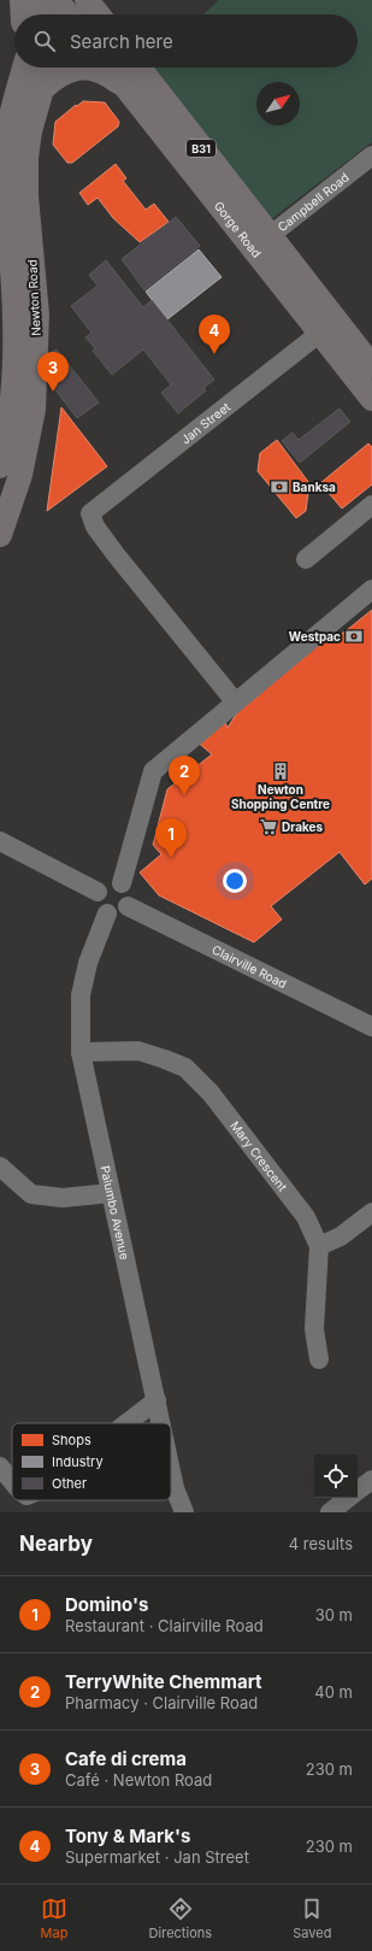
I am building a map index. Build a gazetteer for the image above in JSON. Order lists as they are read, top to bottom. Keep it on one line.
{"streets":{"main road":["B31","Gorge Road","Newton Road"],"street":["Campbell Road","Jan Street","Clairville Road","Mary Crescent","Palumbo Avenue"]},"crossings":[["Campbell Road","Gorge Road"],["Gorge Road","Jan Street"],["Clairville Road","Palumbo Avenue"],["Mary Crescent","Palumbo Avenue"]],"places":{"bank":["Banksa","Westpac"],"building":["Newton Shopping Centre"],"supermarket":["Drakes"]},"legend":["Shops","Industry","Other"],"north":"top right","page":{"search":"Search here","pins":["4","3","2","1"],"heading":["Nearby","4 results"],"list":[{"mark":"1","name":"Domino's","note":"Restaurant · Clairville Road","value":"30 m"},{"mark":"2","name":"TerryWhite Chemmart","note":"Pharmacy · Clairville Road","value":"40 m"},{"mark":"3","name":"Cafe di crema","note":"Café · Newton Road","value":"230 m"},{"mark":"4","name":"Tony & Mark's","note":"Supermarket · Jan Street","value":"230 m"}],"nav":["Map","Directions","Saved"]}}
